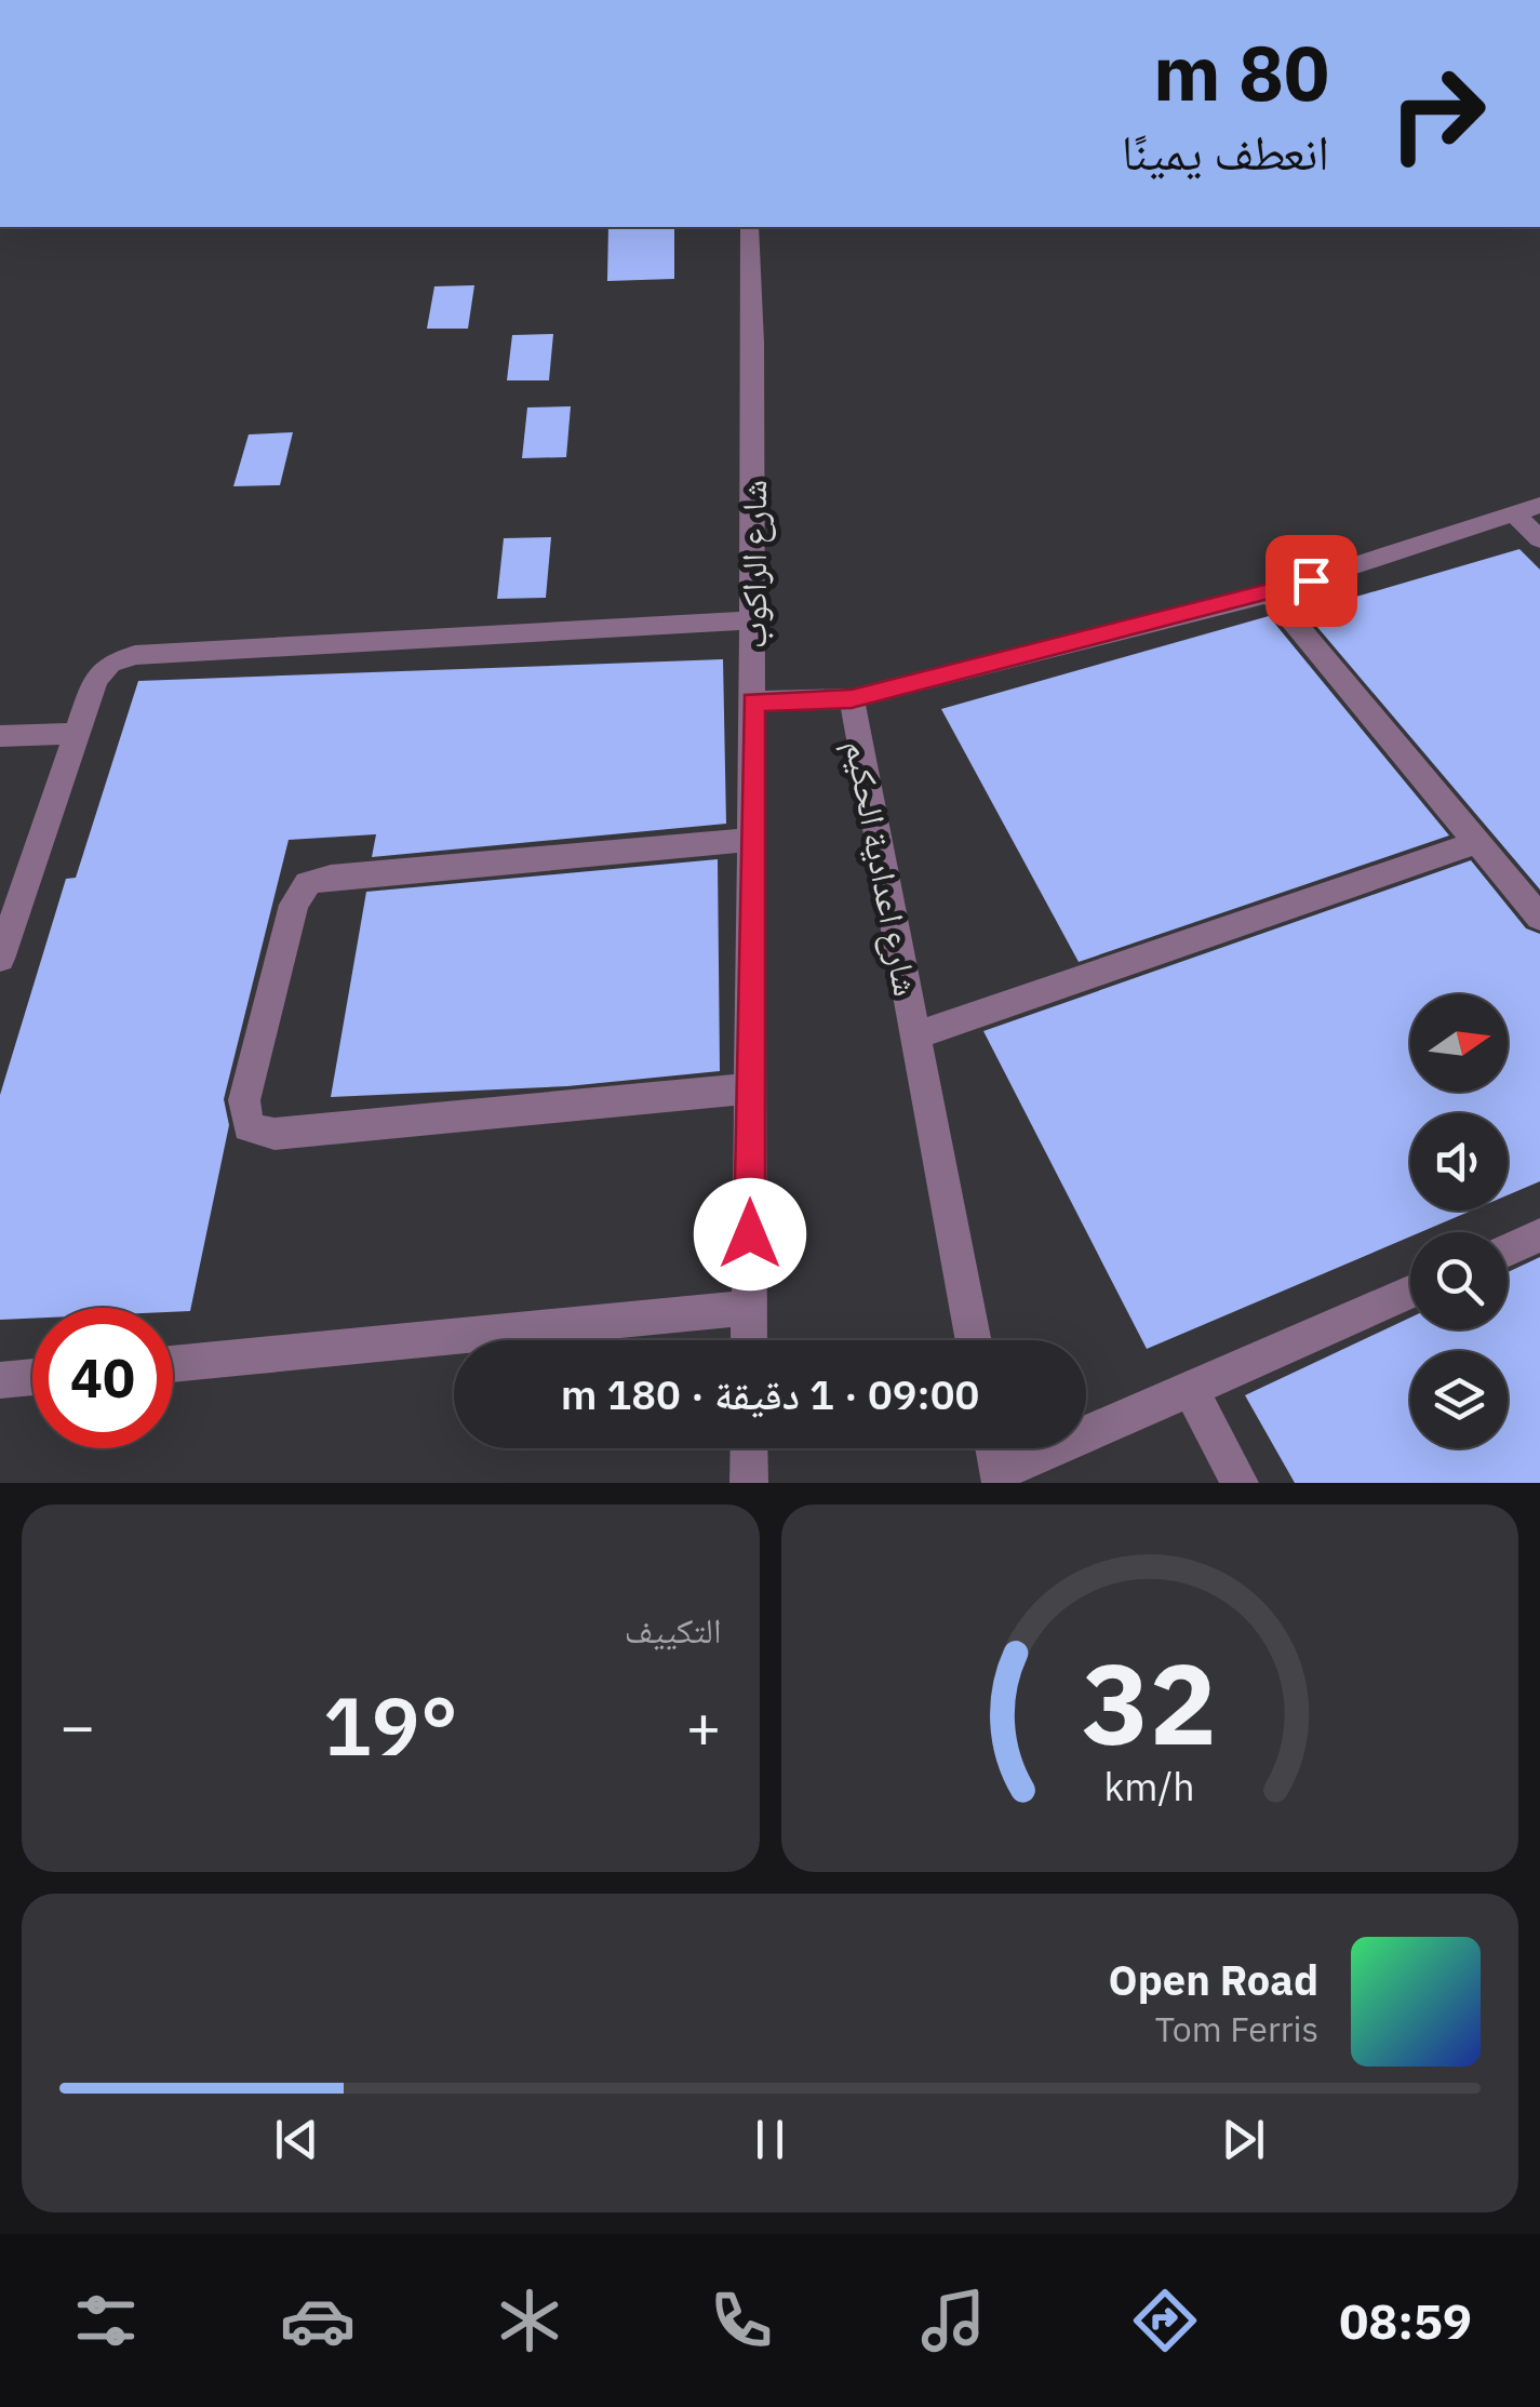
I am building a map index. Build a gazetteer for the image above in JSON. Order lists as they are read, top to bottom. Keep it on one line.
{"streets":{"street":["شارع الراكوب","شارع اعدادية الحكيم"]},"north":"right","page":{"turn":["80 m","انعطف يمينًا"],"limit":"40","trip":"09:00 · 1 دقيقة · 180 m","tile":"التكييف","heat":["−","19°","+"],"song":["Open Road","Tom Ferris"],"tabs":"08:59","gauge":["32","km/h"]}}
